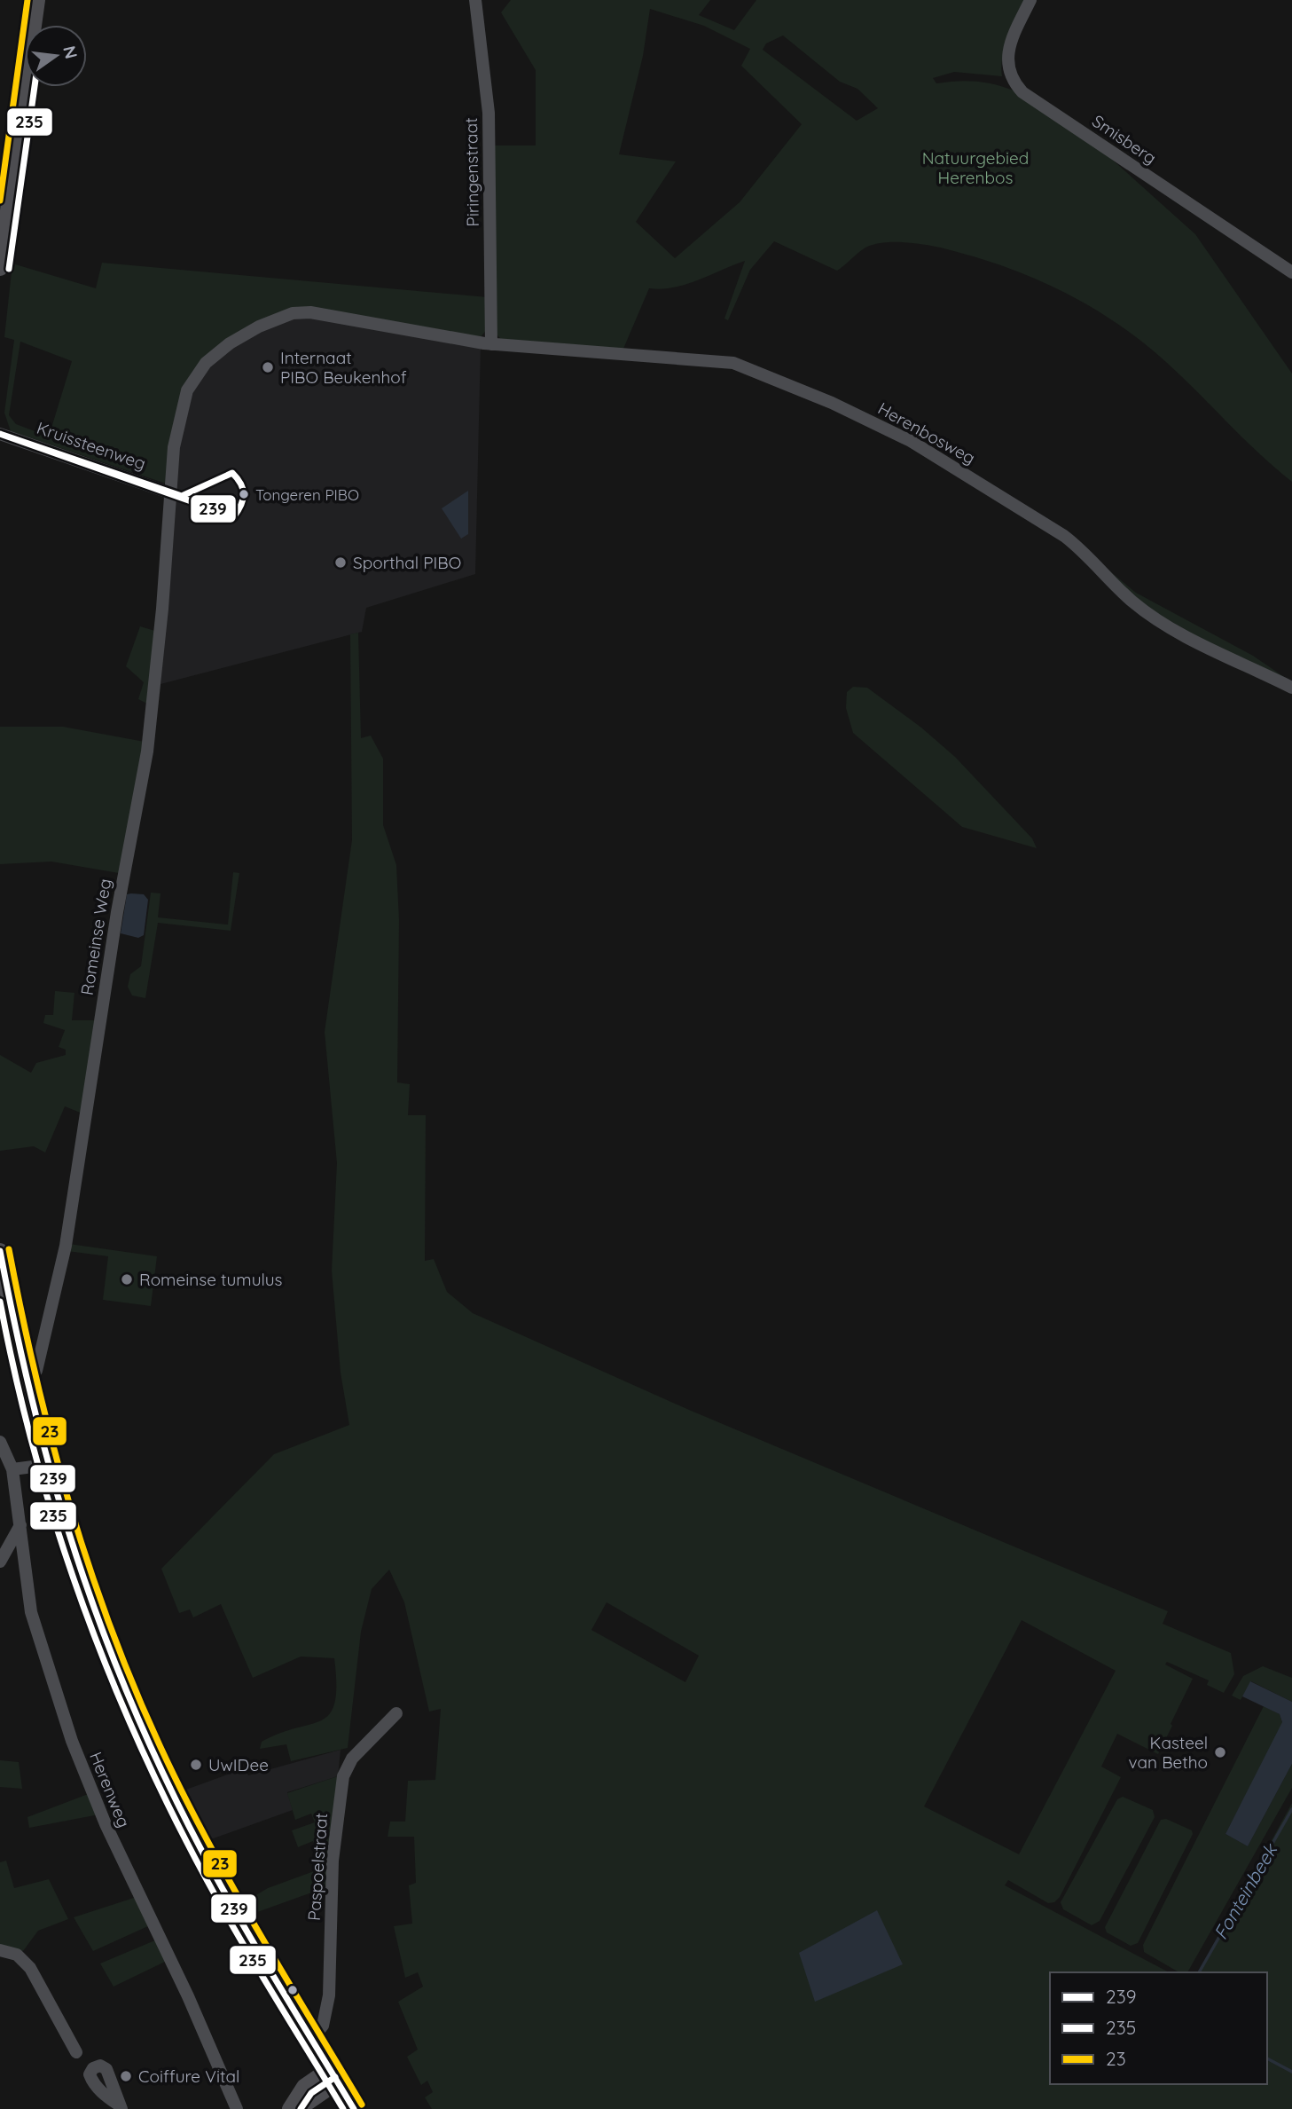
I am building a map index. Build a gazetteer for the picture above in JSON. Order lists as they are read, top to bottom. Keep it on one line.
{"streets":{"street":["Smisberg","Piringenstraat","Herenbosweg","Kruissteenweg","Romeinse Weg","Herenweg","Paspoelstraat"]},"crossings":[["Piringenstraat","Herenbosweg"],["Herenbosweg","Kruissteenweg"],["Herenbosweg","Romeinse Weg"],["Kruissteenweg","Romeinse Weg"]],"water":["Fonteinbeek"],"parks":["Natuurgebied Herenbos"],"places":["Internaat PIBO Beukenhof","Tongeren PIBO","Sporthal PIBO","Romeinse tumulus","Kasteel van Betho","UwIDee","Coiffure Vital"],"lines":["transit line 23","transit line 235","transit line 239"],"legend":["239","235","23"],"north":"right"}
